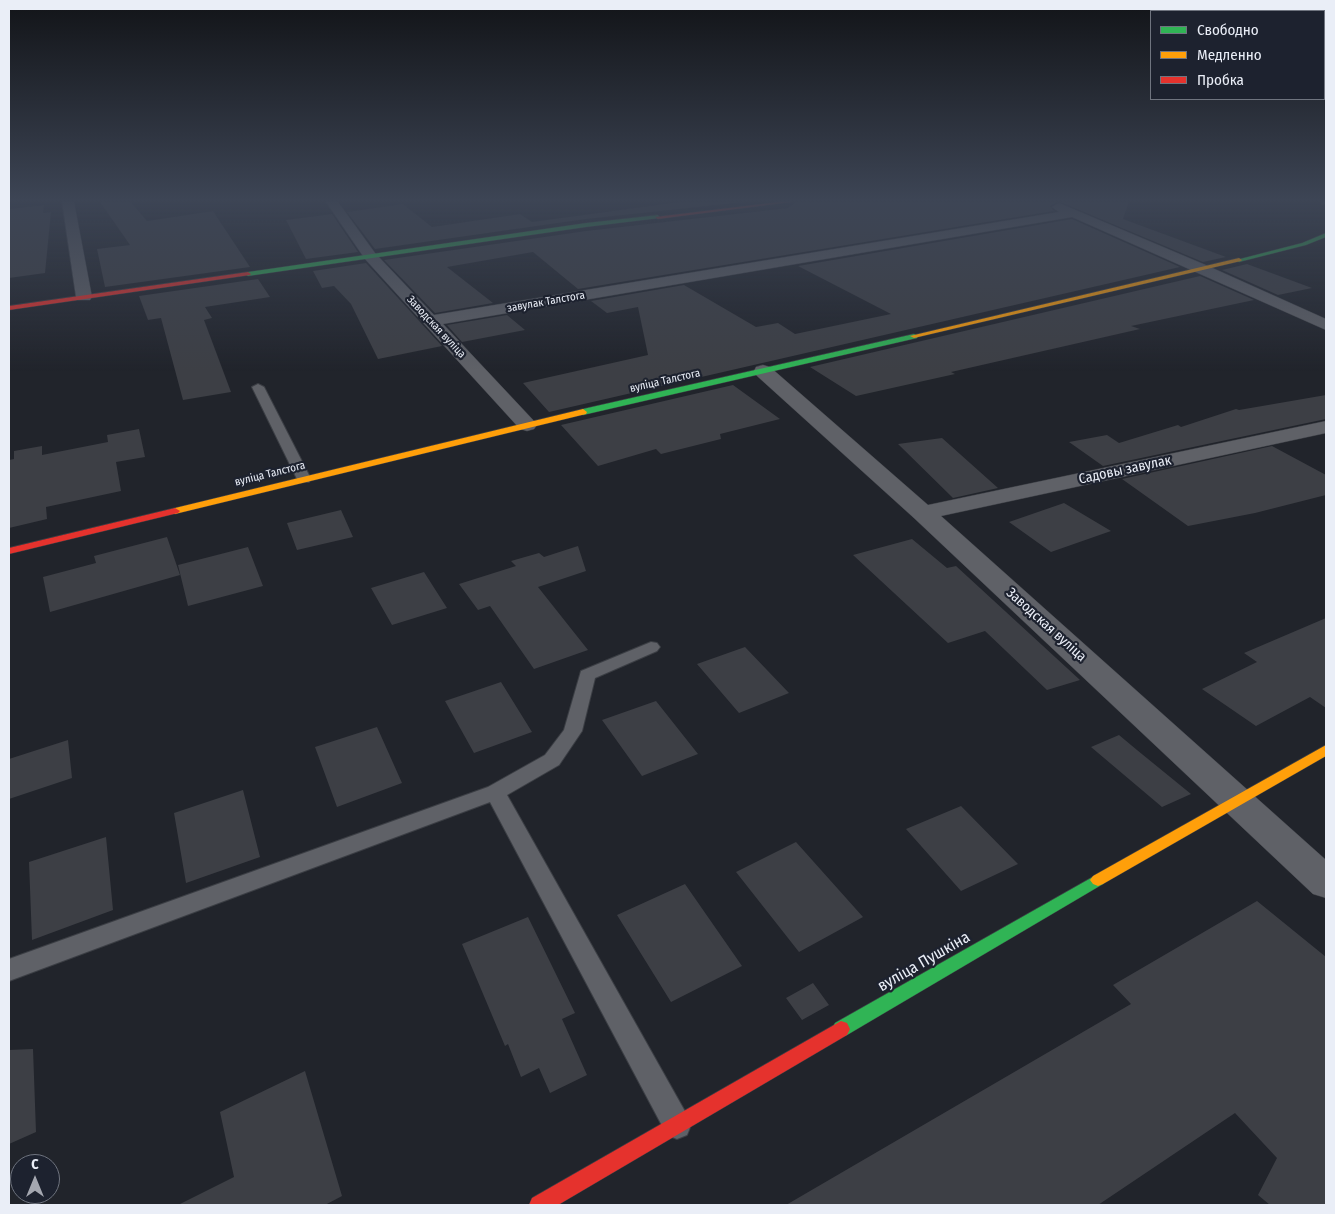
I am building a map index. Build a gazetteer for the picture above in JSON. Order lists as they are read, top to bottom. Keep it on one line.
{"streets":{"street":["завулак Талстога","Заводская вуліца","вуліца Талстога","Садовы завулак","вуліца Пушкіна"]},"crossings":[["завулак Талстога","Заводская вуліца"],["Заводская вуліца","вуліца Талстога"],["Заводская вуліца","Садовы завулак"],["Заводская вуліца","вуліца Пушкіна"]],"legend":["Свободно","Медленно","Пробка"],"north":"top"}
